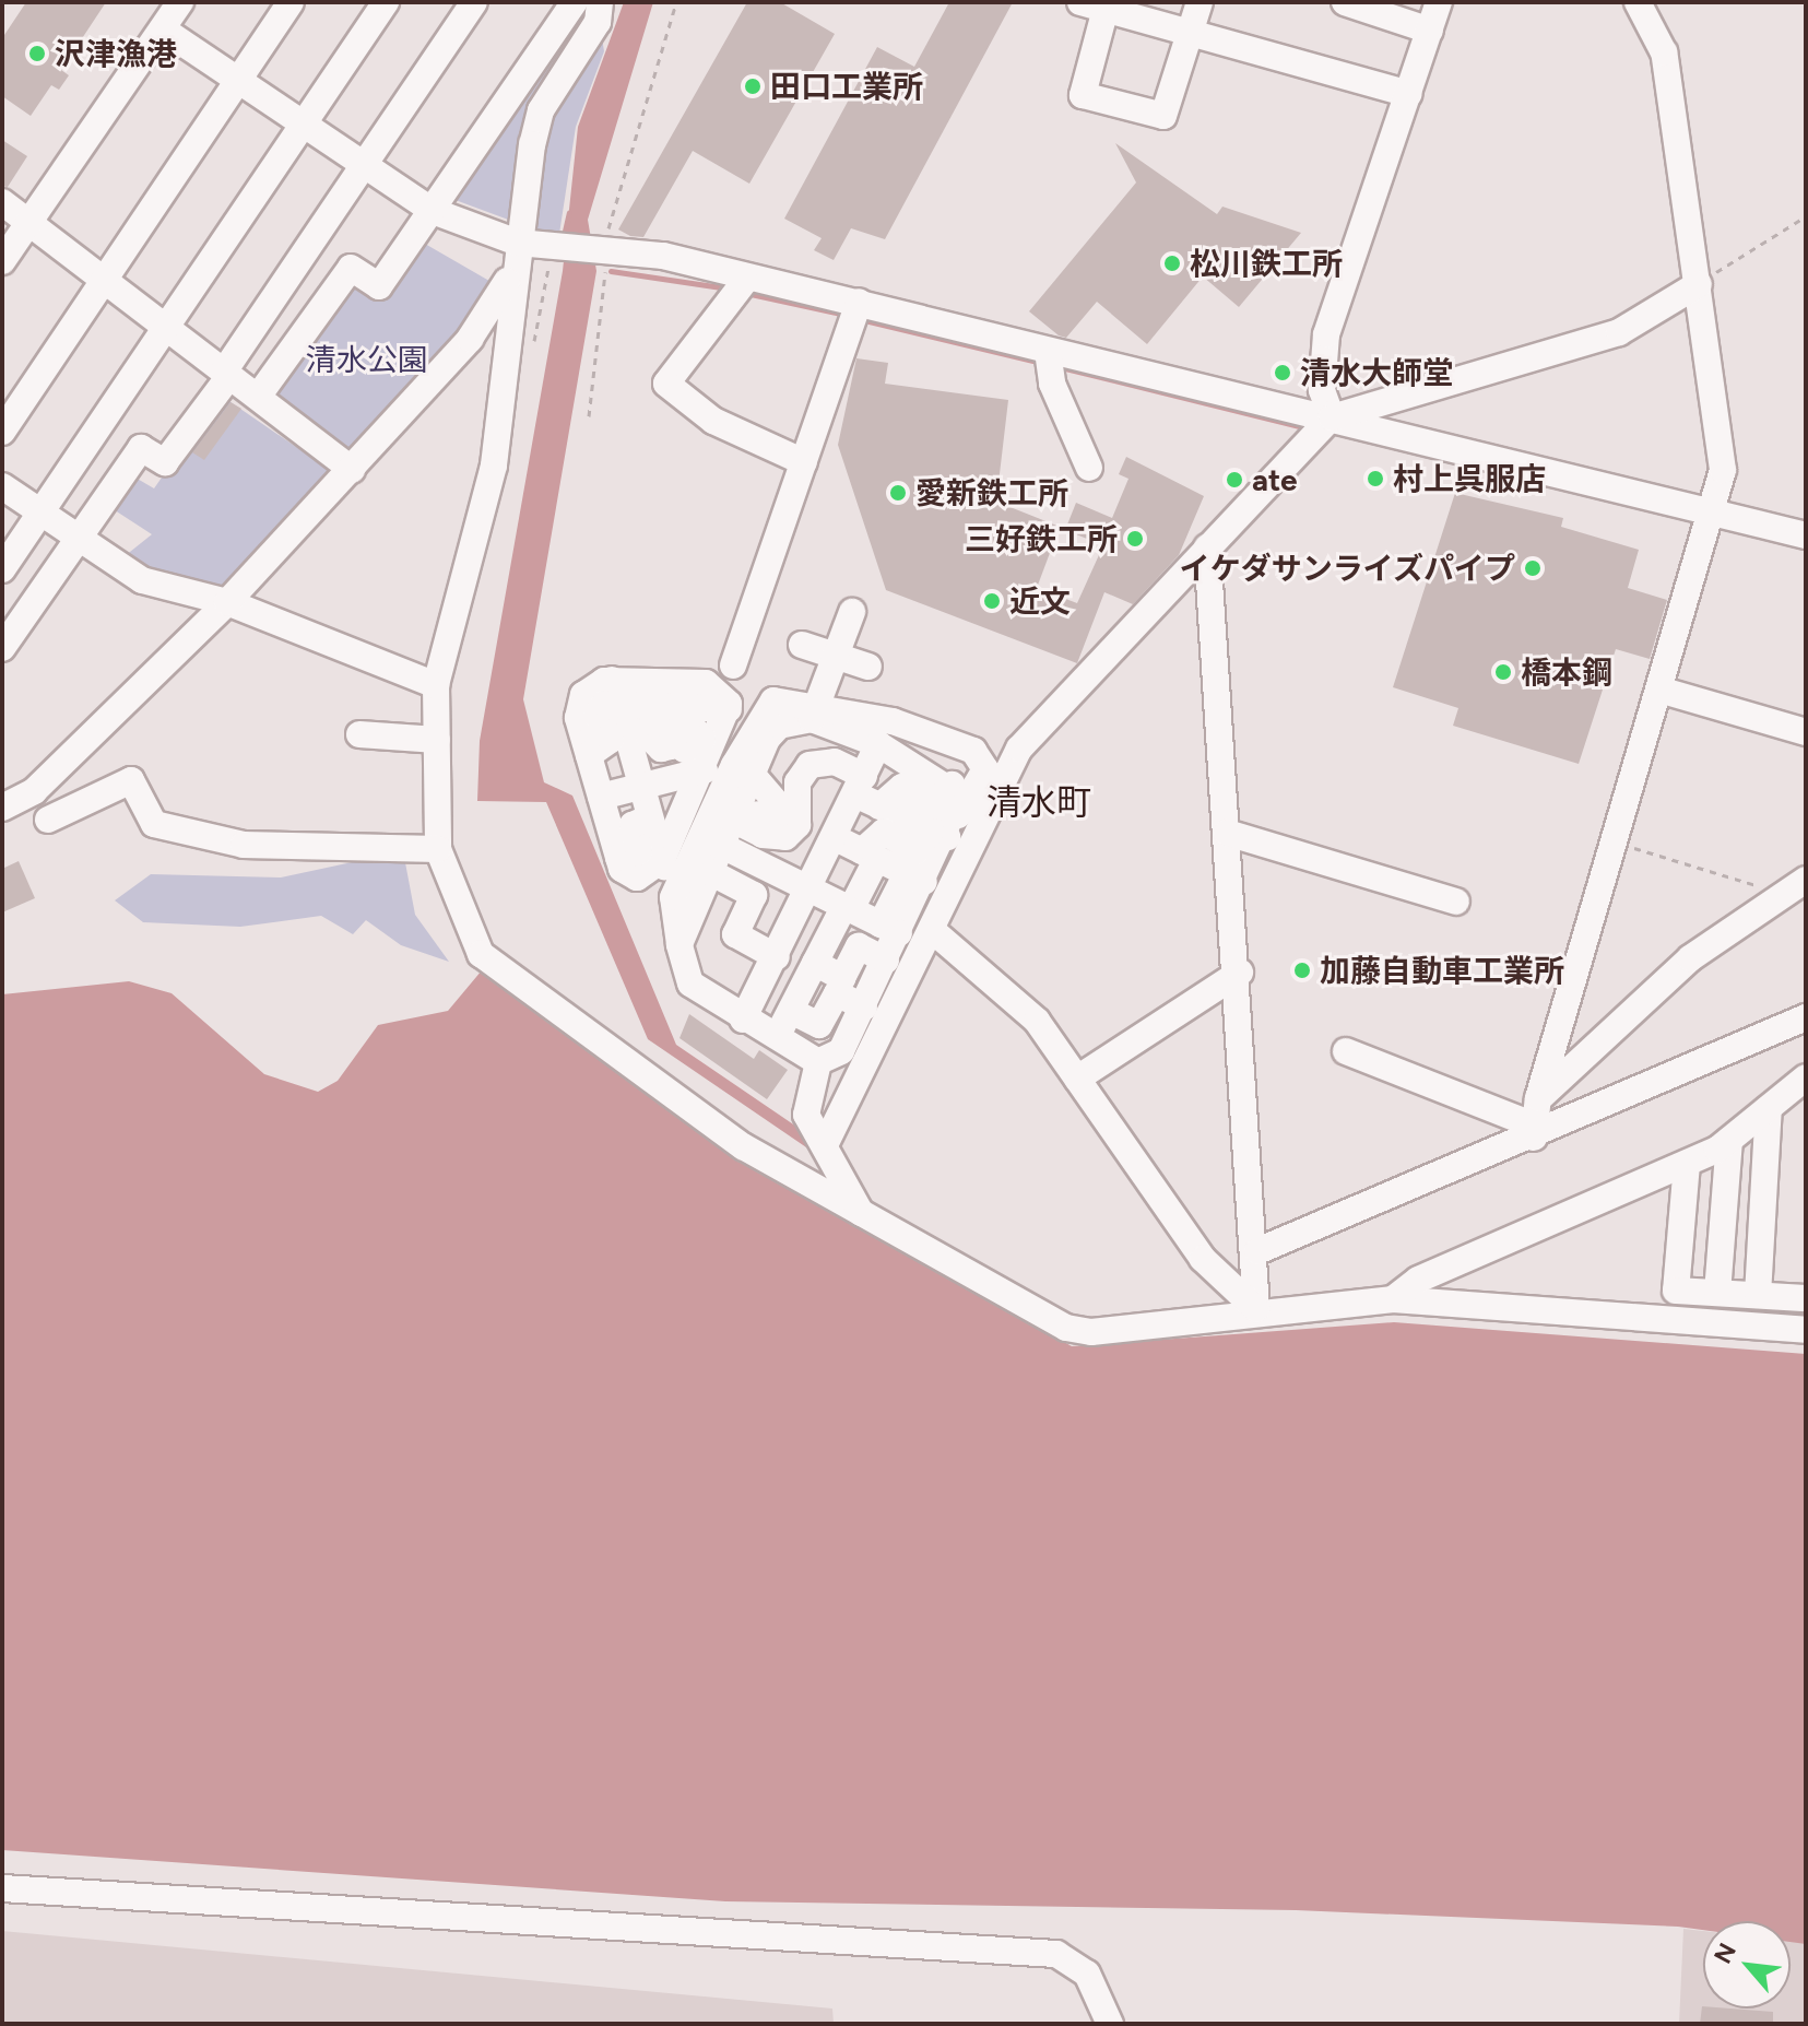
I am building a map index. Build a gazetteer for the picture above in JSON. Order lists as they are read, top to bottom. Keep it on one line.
{"districts":["清水町"],"parks":["清水公園"],"places":["沢津漁港","田口工業所","松川鉄工所","清水大師堂","村上呉服店","ate","愛新鉄工所","三好鉄工所","イケダサンライズパイプ","近文","橋本鋼","加藤自動車工業所"],"north":"top left"}
